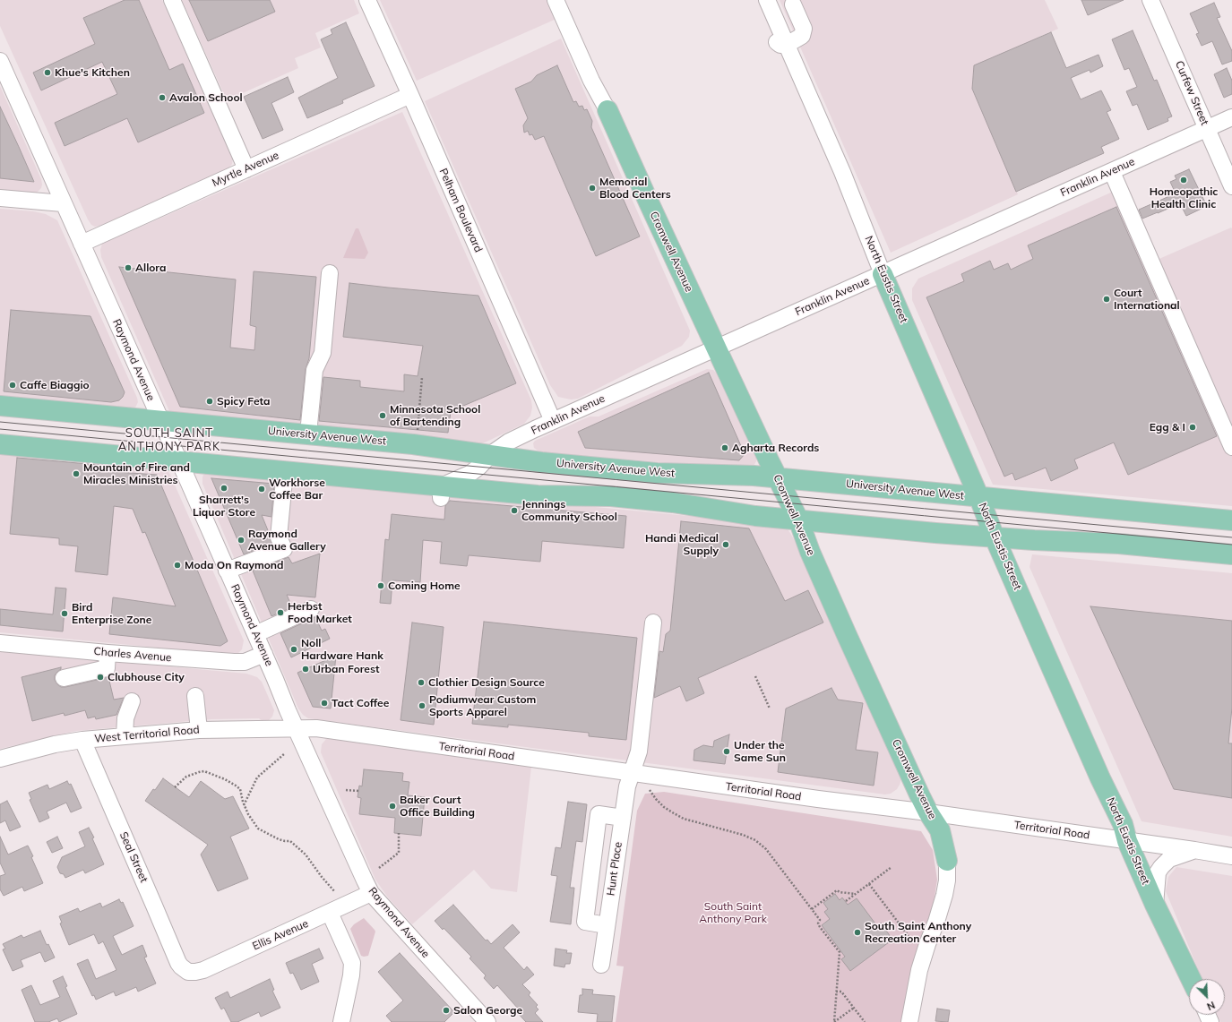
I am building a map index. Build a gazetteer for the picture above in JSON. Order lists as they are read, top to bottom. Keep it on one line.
{"streets":{"main road":["Cromwell Avenue","North Eustis Street","University Avenue West"],"street":["Curfew Street","Myrtle Avenue","Franklin Avenue","Pelham Boulevard","Raymond Avenue","Charles Avenue","West Territorial Road","Territorial Road","Seal Street","Hunt Place","Ellis Avenue"]},"crossings":[["Curfew Street","Franklin Avenue"],["Myrtle Avenue","Pelham Boulevard"],["Myrtle Avenue","Raymond Avenue"],["Franklin Avenue","Pelham Boulevard"],["Franklin Avenue","Cromwell Avenue"],["Franklin Avenue","North Eustis Street"],["Franklin Avenue","University Avenue West"],["Cromwell Avenue","University Avenue West"],["Cromwell Avenue","Territorial Road"],["North Eustis Street","University Avenue West"],["North Eustis Street","Territorial Road"],["Raymond Avenue","University Avenue West"],["Raymond Avenue","Charles Avenue"],["Raymond Avenue","West Territorial Road"],["Raymond Avenue","Territorial Road"],["Raymond Avenue","Ellis Avenue"],["West Territorial Road","Territorial Road"],["West Territorial Road","Seal Street"],["Territorial Road","Hunt Place"],["Seal Street","Ellis Avenue"]],"districts":["SOUTH SAINT ANTHONY PARK"],"parks":["South Saint Anthony Park"],"places":["Khue's Kitchen","Avalon School","Homeopathic Health Clinic","Memorial Blood Centers","Allora","Court International","Caffe Biaggio","Spicy Feta","Minnesota School of Bartending","Egg & I","Agharta Records","Mountain of Fire and Miracles Ministries","Sharrett's Liquor Store","Workhorse Coffee Bar","Jennings Community School","Raymond Avenue Gallery","Handi Medical Supply","Moda On Raymond","Coming Home","Herbst Food Market","Bird Enterprise Zone","Noll Hardware Hank","Urban Forest","Clubhouse City","Clothier Design Source","Tact Coffee","Podiumwear Custom Sports Apparel","Under the Same Sun","Baker Court Office Building","South Saint Anthony Recreation Center","Salon George"],"north":"bottom right"}
